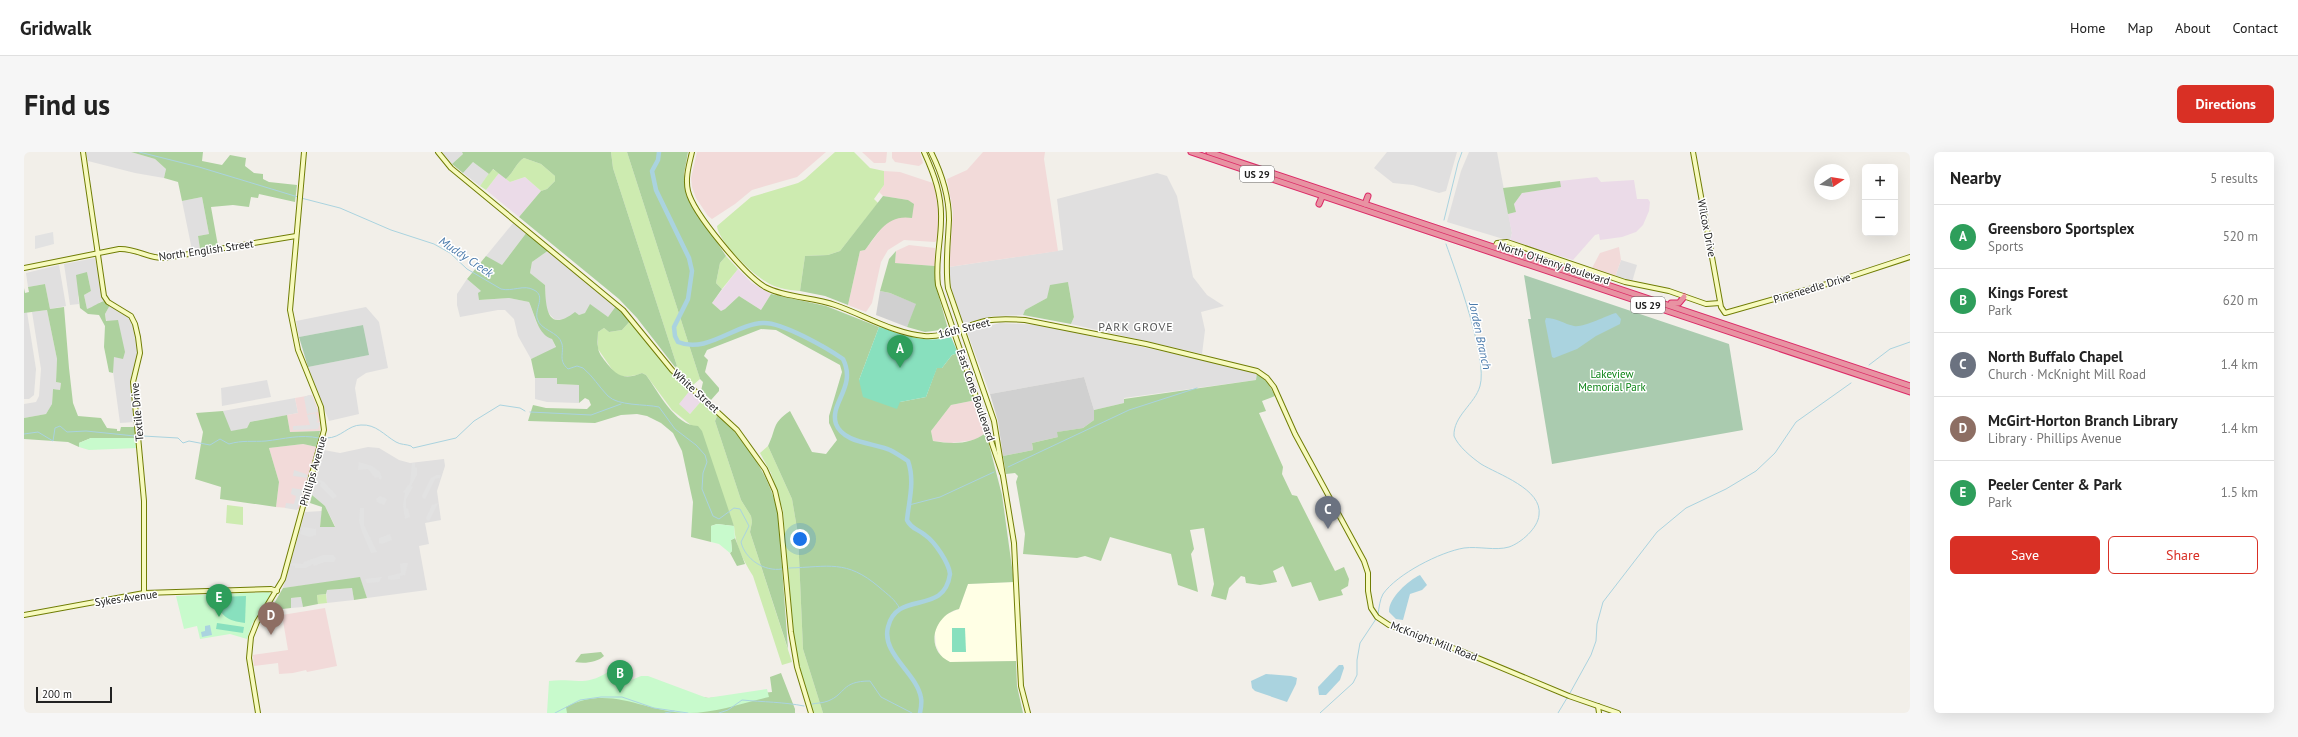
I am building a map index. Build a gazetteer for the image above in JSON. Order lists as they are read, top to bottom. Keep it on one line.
{"streets":{"highway":["US 29","North O'Henry Boulevard"],"street":["Wilcox Drive","North English Street","Pineneedle Drive","16th Street","White Street","East Cone Boulevard","Textile Drive","Phillips Avenue","Sykes Avenue","McKnight Mill Road"]},"crossings":[["Wilcox Drive","North O'Henry Boulevard"],["Wilcox Drive","Pineneedle Drive"],["North English Street","Textile Drive"],["North English Street","Phillips Avenue"],["North O'Henry Boulevard","Pineneedle Drive"],["16th Street","East Cone Boulevard"],["16th Street","McKnight Mill Road"],["Textile Drive","Sykes Avenue"],["Phillips Avenue","Sykes Avenue"]],"districts":["PARK GROVE"],"water":["Muddy Creek","Jorden Branch"],"parks":["Lakeview Memorial Park"],"scale_bar":"200 m","north":"right","page":{"header":"Gridwalk","nav":["Home","Map","About","Contact"],"buttons":["Directions",["Save","Share"]],"title":"Find us","heading":["Nearby","5 results"],"map_buttons":["+","−"],"list":[{"mark":"A","name":"Greensboro Sportsplex","note":"Sports","value":"520 m"},{"mark":"B","name":"Kings Forest","note":"Park","value":"620 m"},{"mark":"C","name":"North Buffalo Chapel","note":"Church · McKnight Mill Road","value":"1.4 km"},{"mark":"D","name":"McGirt-Horton Branch Library","note":"Library · Phillips Avenue","value":"1.4 km"},{"mark":"E","name":"Peeler Center & Park","note":"Park","value":"1.5 km"}],"pins":["A","C","E","D","B"],"scale":"200 m"}}
